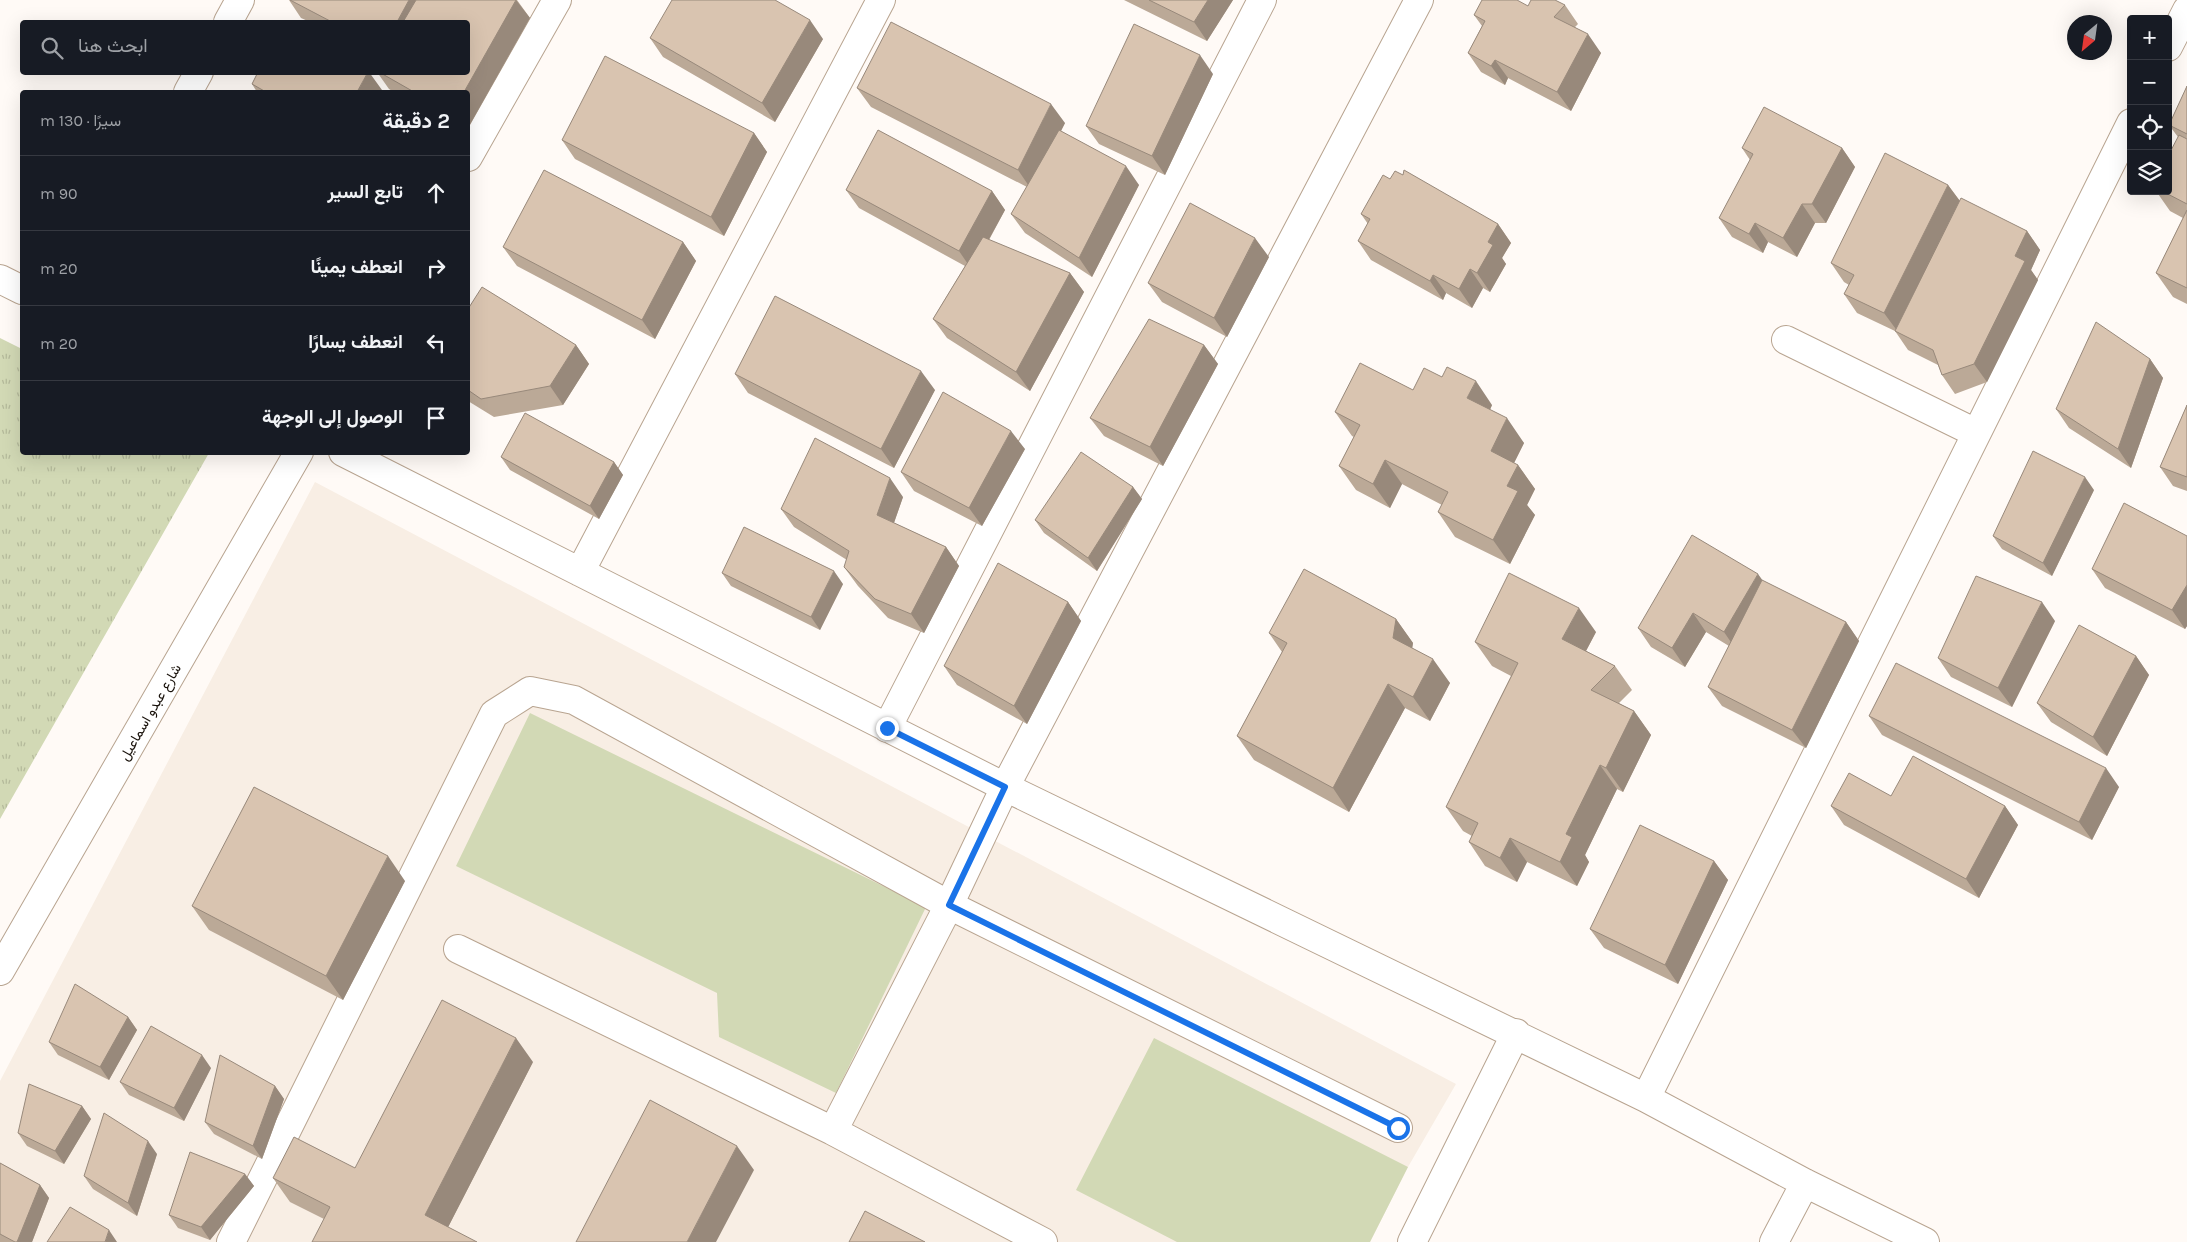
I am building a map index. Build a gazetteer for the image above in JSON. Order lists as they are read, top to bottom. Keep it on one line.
{"streets":{"street":["شارع عبدو اسماعيل"]},"north":"bottom left","page":{"map_buttons":["+","−"],"search":"ابحث هنا","heading":["2 دقيقة","سيرًا · 130 m"],"list":[["تابع السير","90 m"],["انعطف يمينًا","20 m"],["انعطف يسارًا","20 m"],"الوصول إلى الوجهة"]}}
